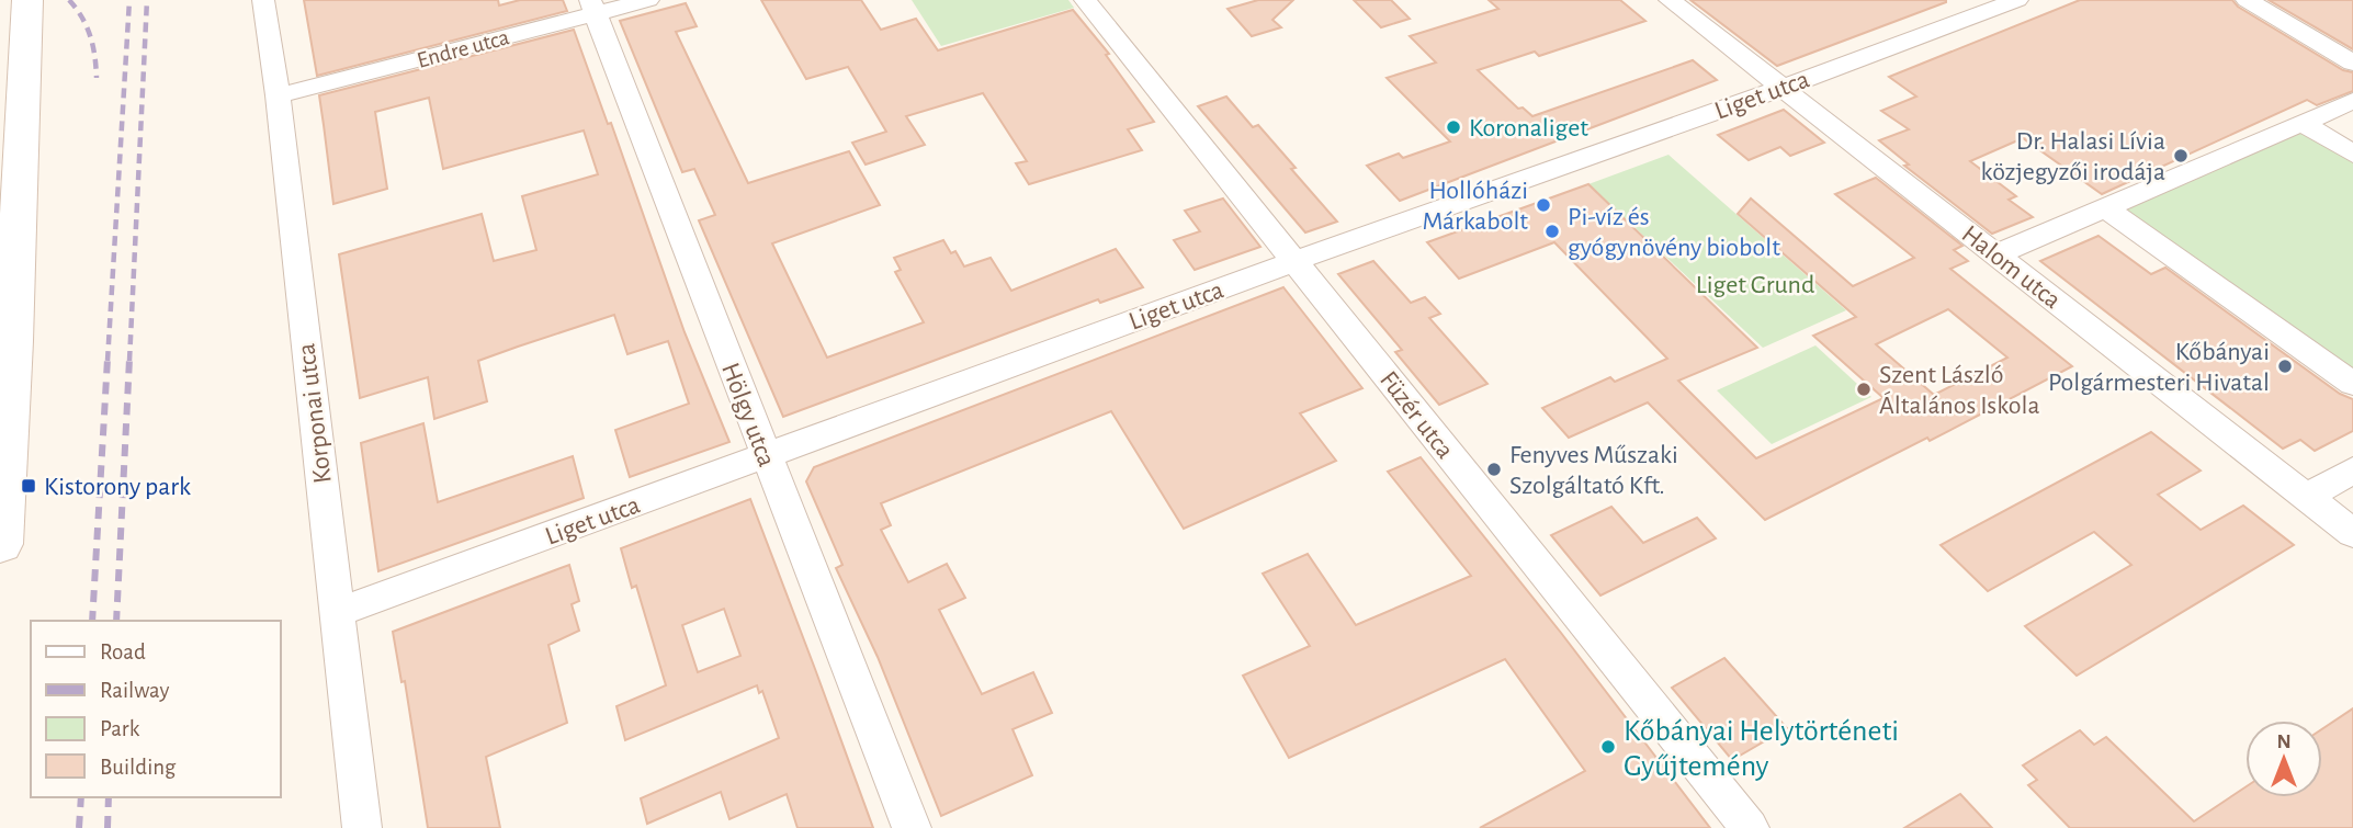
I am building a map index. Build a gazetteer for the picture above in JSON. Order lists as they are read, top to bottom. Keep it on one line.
{"streets":{"street":["Endre utca","Liget utca","Halom utca","Korponai utca","Hölgy utca","Füzér utca"]},"crossings":[["Endre utca","Korponai utca"],["Endre utca","Hölgy utca"],["Liget utca","Halom utca"],["Liget utca","Korponai utca"],["Liget utca","Hölgy utca"],["Liget utca","Füzér utca"]],"parks":["Liget Grund"],"places":{"other":["Koronaliget","Dr. Halasi Lívia közjegyzői irodája","Hollóházi Márkabolt","Pi-víz és gyógynövény biobolt","Kőbányai Polgármesteri Hivatal","Szent László Általános Iskola","Fenyves Műszaki Szolgáltató Kft.","Kőbányai Helytörténeti Gyűjtemény"],"transit":["Kistorony park"]},"legend":["Road","Railway","Park","Building"],"north":"top"}
